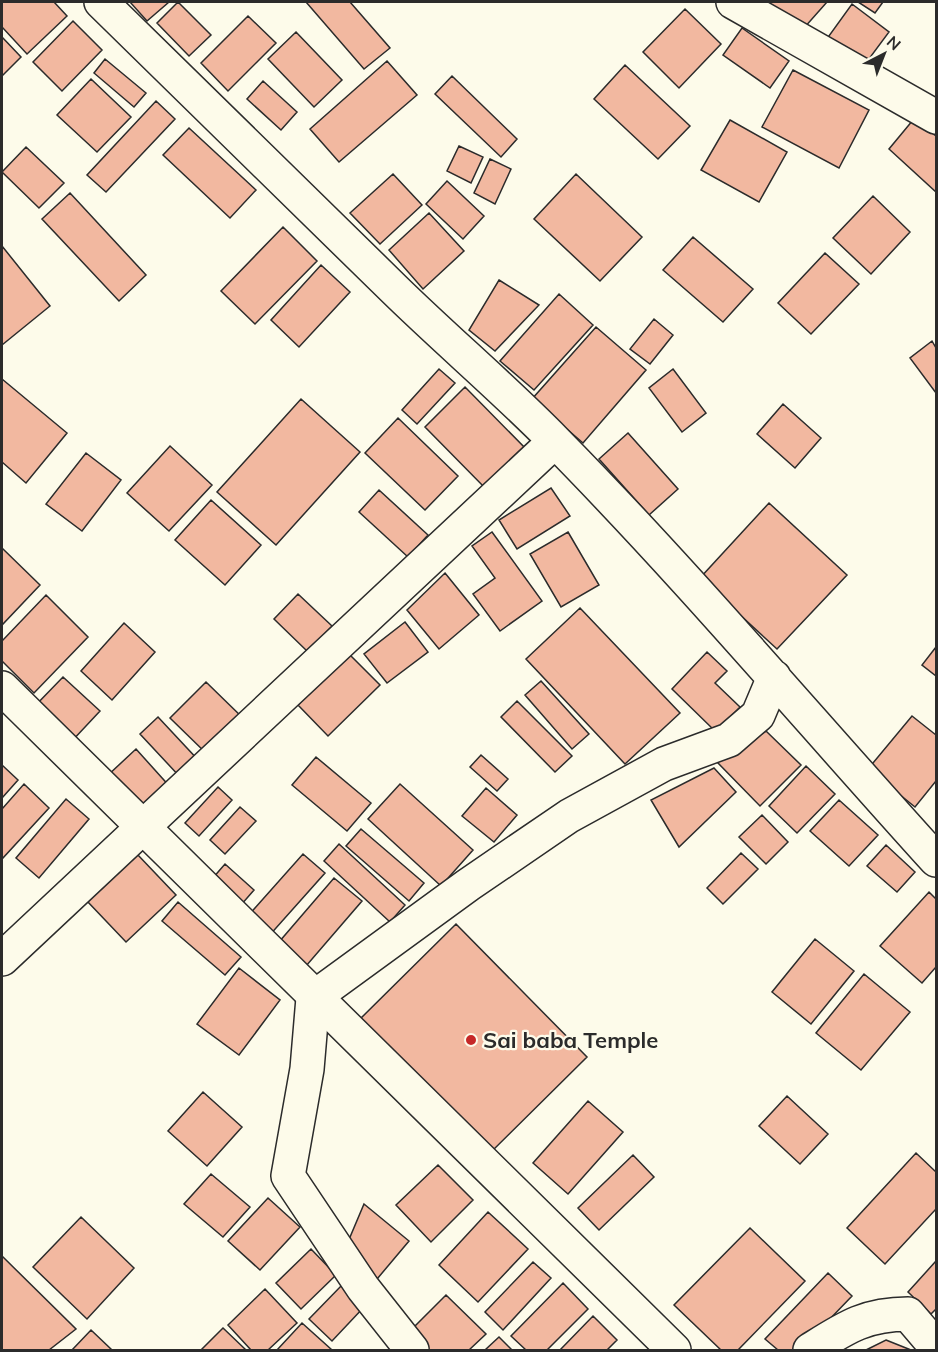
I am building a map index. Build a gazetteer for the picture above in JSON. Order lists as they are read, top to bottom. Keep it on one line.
{"places":["Sai baba Temple"],"north":"top right"}
